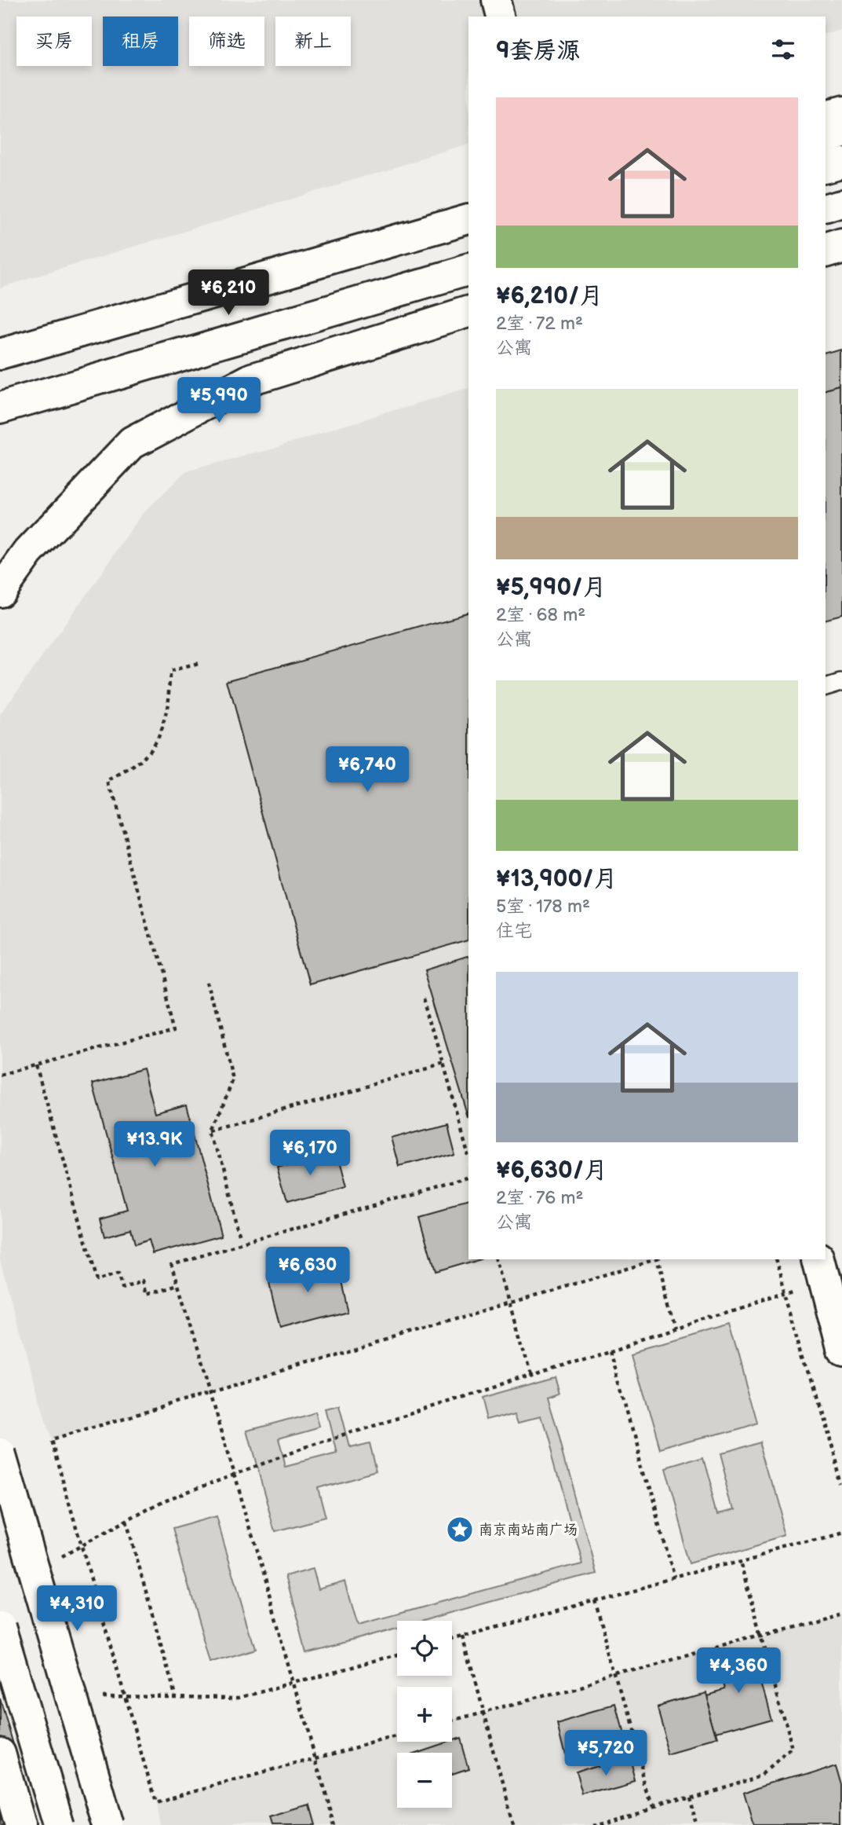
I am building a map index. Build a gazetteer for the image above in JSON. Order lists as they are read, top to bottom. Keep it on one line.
{"places":{"place":["南京南站南广场"]},"page":{"chip":["买房","租房","筛选","新上"],"heading":"9套房源","list":[{"name":"¥6,210/月","note":"2室 · 72 m² · 公寓"},{"name":"¥5,990/月","note":"2室 · 68 m² · 公寓"},{"name":"¥13,900/月","note":"5室 · 178 m² · 住宅"},{"name":"¥6,630/月","note":"2室 · 76 m² · 公寓"}],"price":["¥6,210","¥5,990","¥6,740","¥13.9K","¥6,170","¥6,630","¥4,310","¥4,360","¥5,720"],"map_buttons":["+","−"]}}
